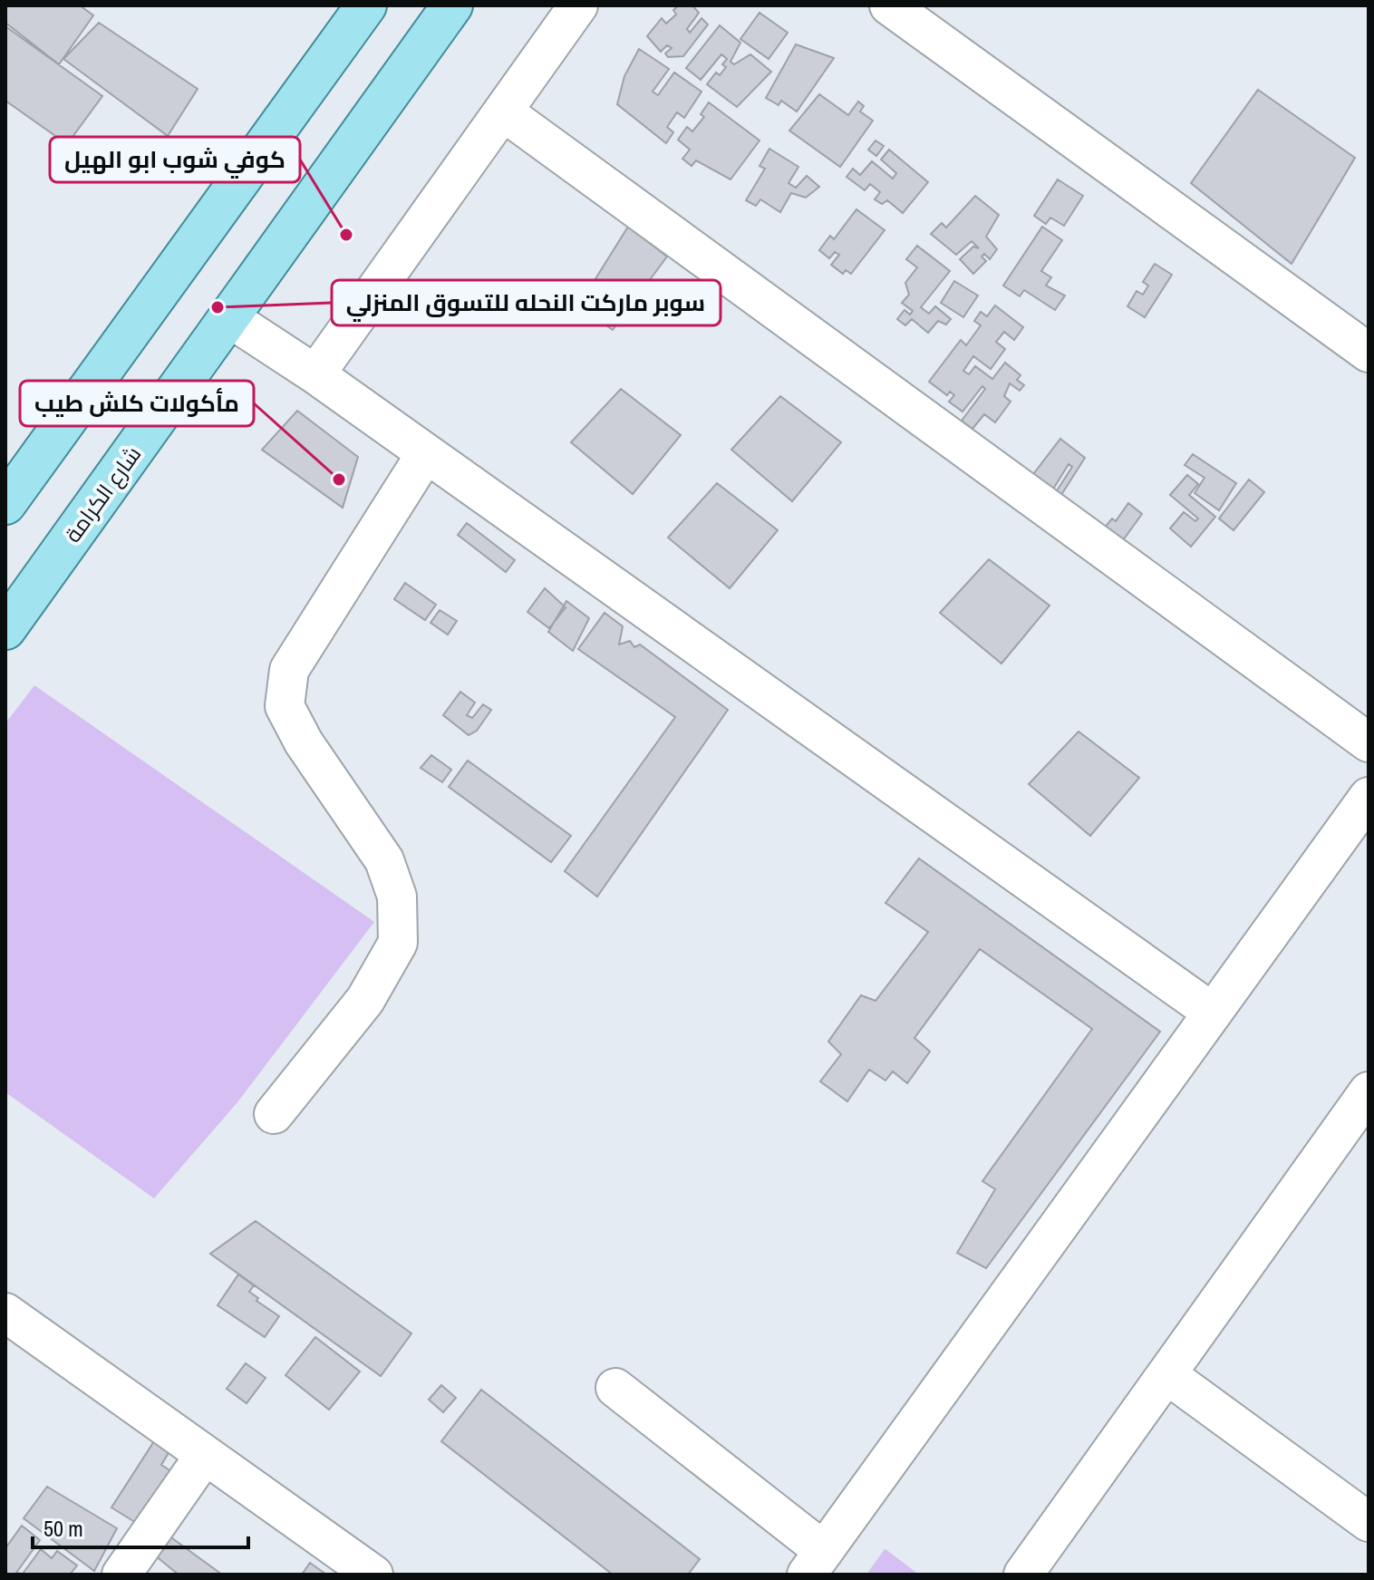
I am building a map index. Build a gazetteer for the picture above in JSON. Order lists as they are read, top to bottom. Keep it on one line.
{"streets":{"main road":["شارع الكرامة"]},"places":["كوفي شوب ابو الهيل","سوبر ماركت النحله للتسوق المنزلي","مأكولات كلش طيب"],"scale_bar":"50 m"}
